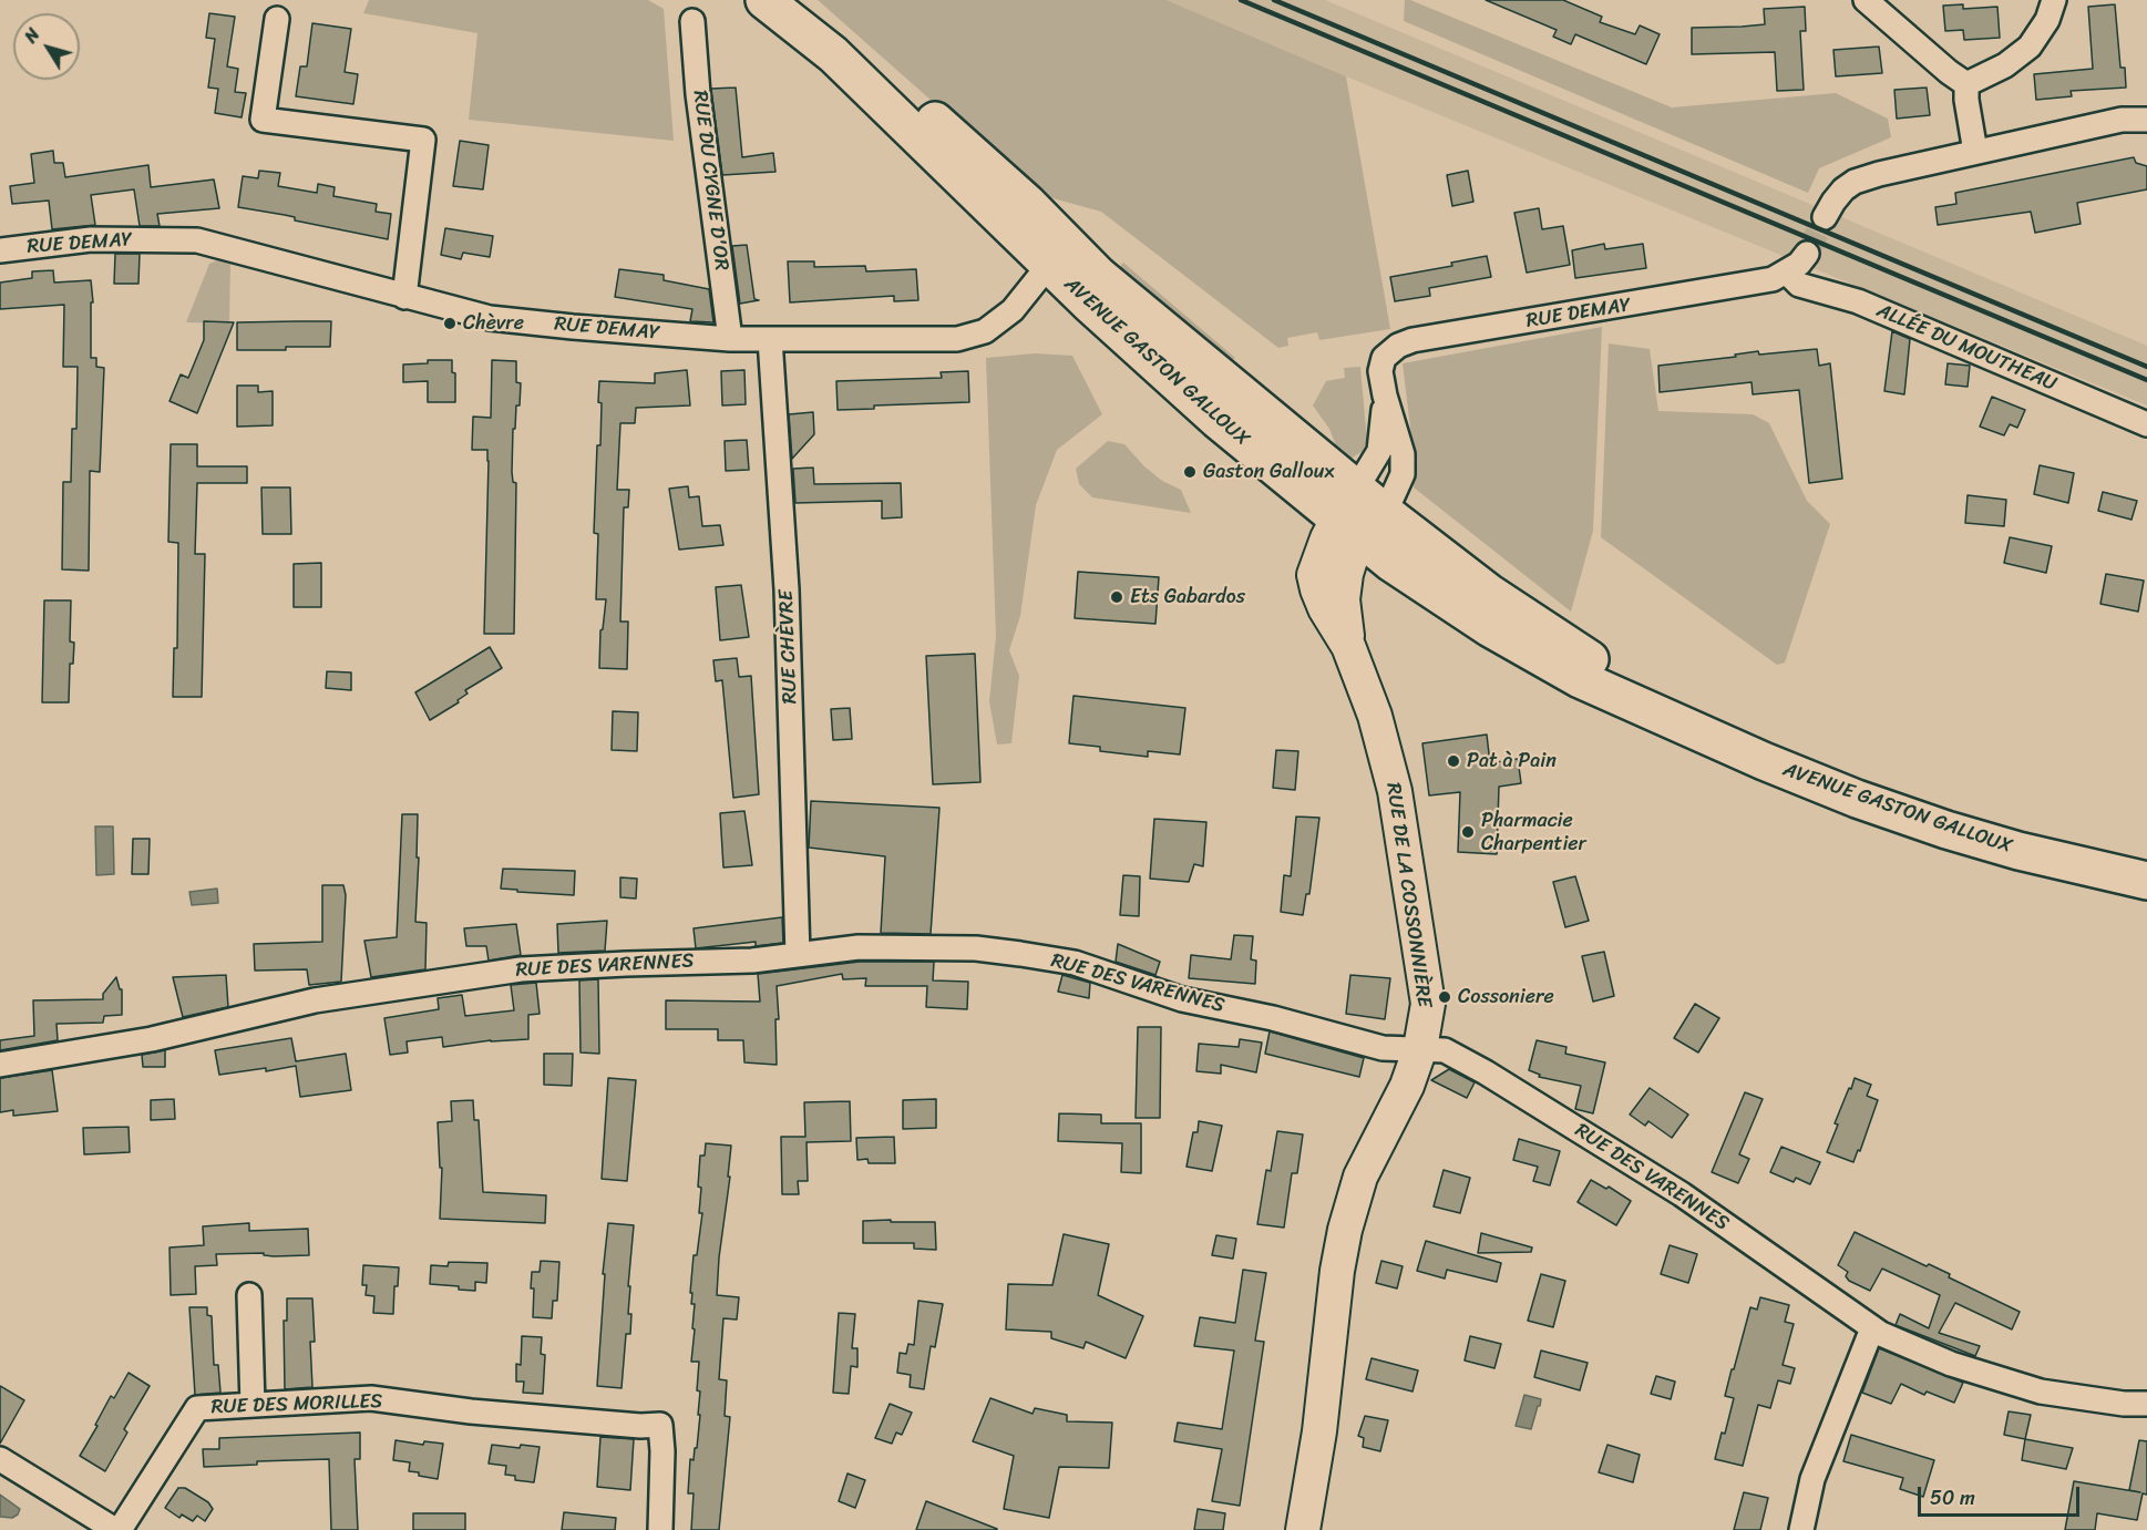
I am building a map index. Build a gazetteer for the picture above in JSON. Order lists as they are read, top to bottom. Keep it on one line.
{"streets":{"main road":["AVENUE GASTON GALLOUX"],"street":["RUE DU CYGNE D'OR","RUE DEMAY","ALLÉE DU MOUTHEAU","RUE CHÈVRE","RUE DE LA COSSONNIÈRE","RUE DES VARENNES","RUE DES MORILLES"]},"crossings":[["RUE DU CYGNE D'OR","RUE DEMAY"],["RUE DEMAY","ALLÉE DU MOUTHEAU"],["RUE DEMAY","AVENUE GASTON GALLOUX"],["RUE DEMAY","RUE CHÈVRE"],["RUE DEMAY","RUE DE LA COSSONNIÈRE"],["AVENUE GASTON GALLOUX","RUE DE LA COSSONNIÈRE"],["RUE CHÈVRE","RUE DES VARENNES"],["RUE DE LA COSSONNIÈRE","RUE DES VARENNES"]],"places":["Chèvre","Gaston Galloux","Ets Gabardos","Pat à Pain","Pharmacie Charpentier","Cossoniere"],"scale_bar":"50 m","north":"top left"}
